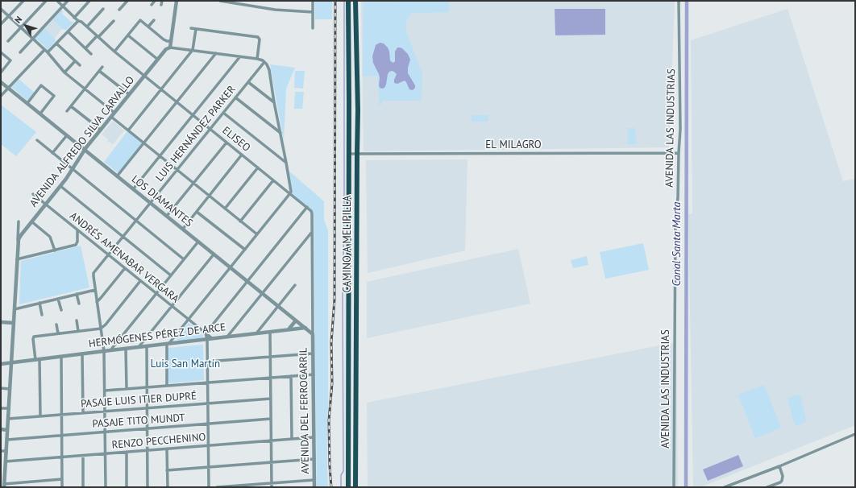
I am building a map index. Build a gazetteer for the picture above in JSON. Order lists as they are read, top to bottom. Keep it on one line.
{"streets":{"main road":["CAMINO A MELIPILLA"],"street":["AVENIDA LAS INDUSTRIAS","LUIS HERNÁNDEZ PARKER","ELISEO","AVENIDA ALFREDO SILVA CARVALLO","EL MILAGRO","LOS DIAMANTES","ANDRÉS AMENABAR VERGARA","HERMÓGENES PÉREZ DE ARCE","PASAJE LUIS ITIER DUPRÉ","AVENIDA DEL FERROCARRIL","PASAJE TITO MUNDT","RENZO PECCHENINO"]},"crossings":[["AVENIDA LAS INDUSTRIAS","EL MILAGRO"],["LUIS HERNÁNDEZ PARKER","ELISEO"],["LUIS HERNÁNDEZ PARKER","LOS DIAMANTES"],["LUIS HERNÁNDEZ PARKER","ANDRÉS AMENABAR VERGARA"],["ELISEO","AVENIDA ALFREDO SILVA CARVALLO"],["AVENIDA ALFREDO SILVA CARVALLO","LOS DIAMANTES"],["AVENIDA ALFREDO SILVA CARVALLO","ANDRÉS AMENABAR VERGARA"],["EL MILAGRO","CAMINO A MELIPILLA"],["LOS DIAMANTES","HERMÓGENES PÉREZ DE ARCE"],["LOS DIAMANTES","AVENIDA DEL FERROCARRIL"],["ANDRÉS AMENABAR VERGARA","HERMÓGENES PÉREZ DE ARCE"],["AVENIDA DEL FERROCARRIL","RENZO PECCHENINO"]],"water":["Canal Santa Marta"],"parks":["Luis San Martín"],"north":"top left"}
